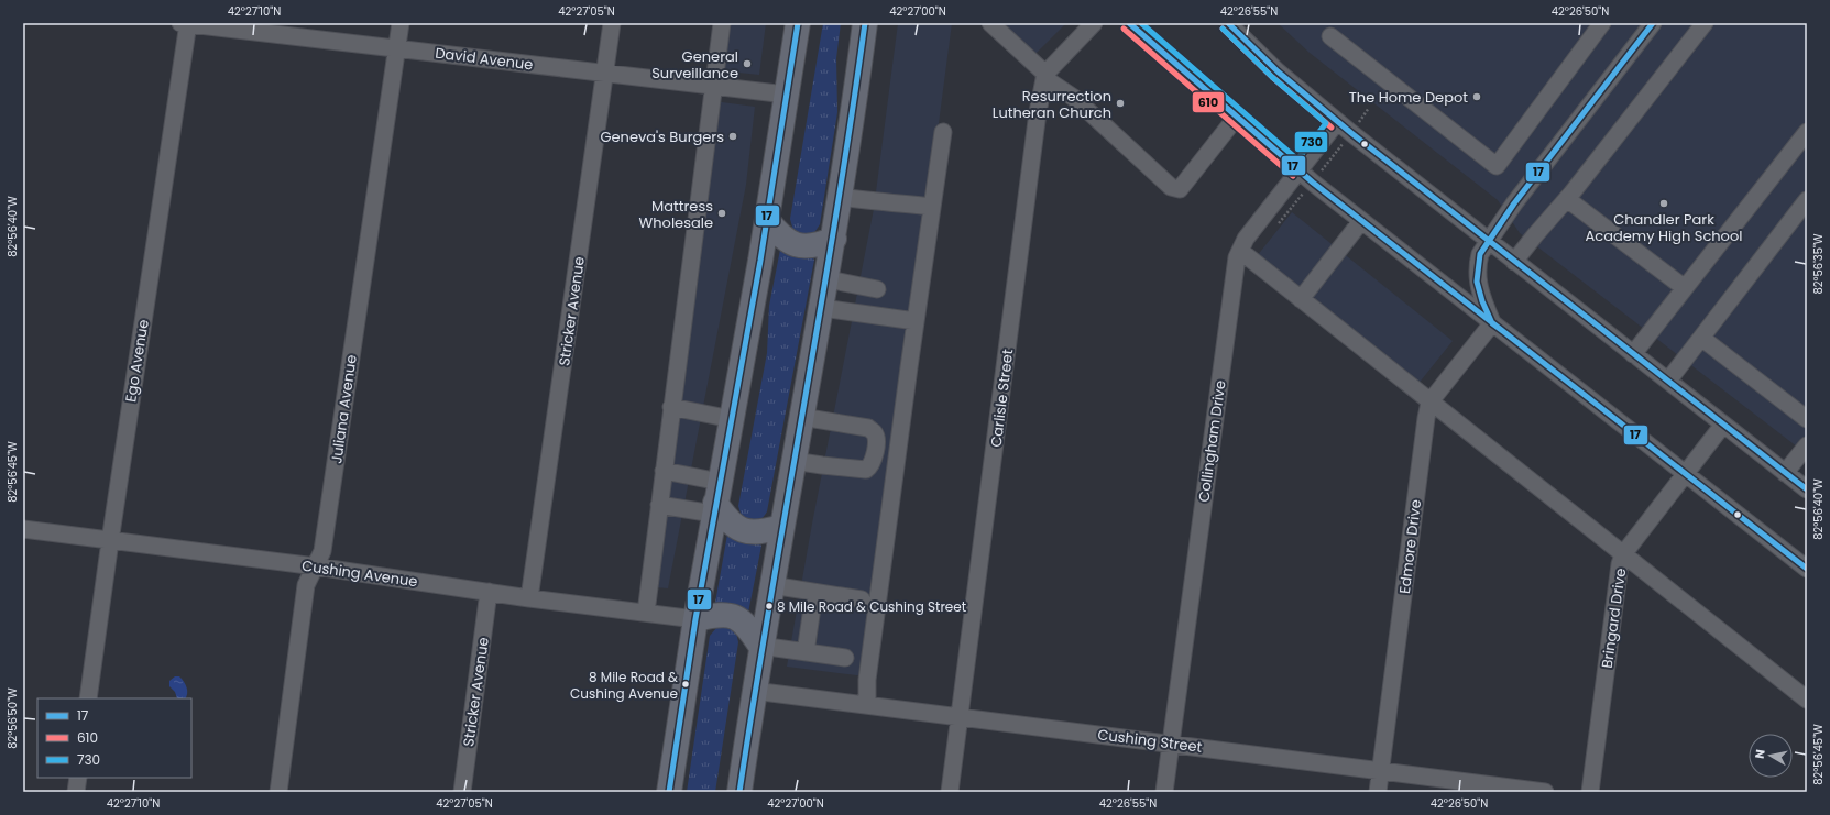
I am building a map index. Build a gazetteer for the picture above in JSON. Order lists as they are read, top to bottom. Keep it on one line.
{"streets":{"street":["David Avenue","Stricker Avenue","Ego Avenue","Carlisle Street","Juliana Avenue","Collingham Drive","Edmore Drive","Cushing Avenue","Bringard Drive","Cushing Street"]},"crossings":[["David Avenue","Stricker Avenue"],["David Avenue","Ego Avenue"],["David Avenue","Juliana Avenue"],["Stricker Avenue","Cushing Avenue"],["Ego Avenue","Cushing Avenue"],["Carlisle Street","Cushing Street"],["Juliana Avenue","Cushing Avenue"],["Collingham Drive","Cushing Street"],["Edmore Drive","Cushing Street"]],"places":["General Surveillance","The Home Depot","Resurrection Lutheran Church","Geneva's Burgers","Chandler Park Academy High School","Mattress Wholesale","8 Mile Road & Cushing Street","8 Mile Road & Cushing Avenue"],"lines":["transit line 17","transit line 730","transit line 610"],"legend":["17","610","730"],"north":"left","coordinates":["42°27'10\"N","42°27'05\"N","42°27'00\"N","42°26'55\"N","42°26'50\"N","82°56'40\"W","82°56'35\"W","82°56'45\"W","82°56'50\"W"]}
